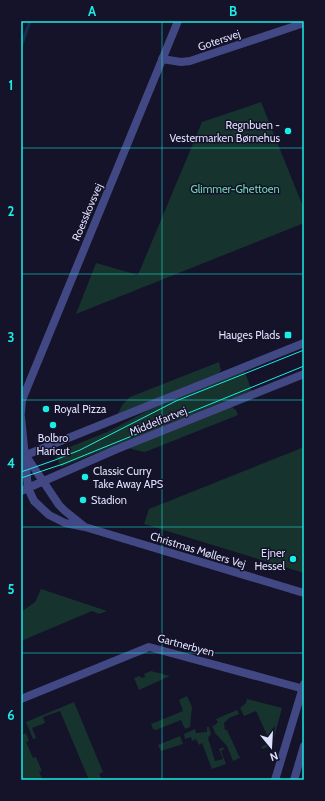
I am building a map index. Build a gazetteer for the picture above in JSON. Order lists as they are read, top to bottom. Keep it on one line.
{"streets":{"street":["Gotersvej","Roesskovsvej","Middelfartvej","Christmas Møllers Vej","Gartnerbyen"]},"crossings":[["Gotersvej","Roesskovsvej"],["Middelfartvej","Christmas Møllers Vej"]],"parks":["Glimmer-Ghettoen"],"places":{"other":["Regnbuen - Vestermarken Børnehus","Royal Pizza","Bolbro Haricut","Classic Curry Take Away APS","Stadion","Ejner Hessel"],"transit":["Hauges Plads"]},"north":"bottom","grid":{"columns":["A","B"],"rows":["1","2","3","4","5","6"]}}
